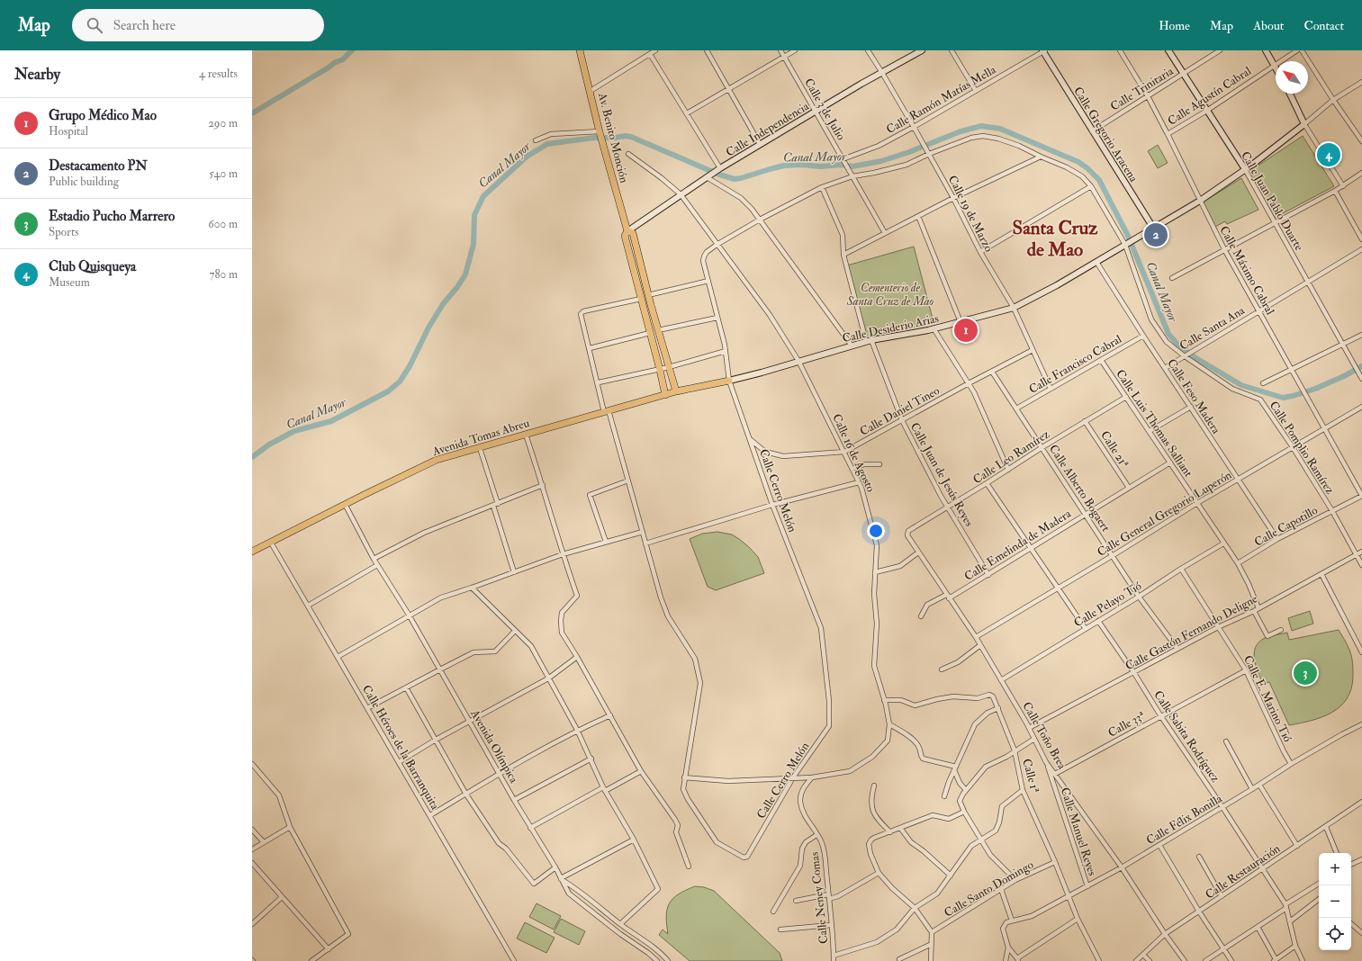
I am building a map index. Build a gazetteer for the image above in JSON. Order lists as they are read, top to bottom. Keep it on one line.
{"streets":{"main road":["Calle Independencia","Calle Gregorio Aracena","Av. Benito Monción","Calle Juan Pablo Duarte","Calle Desiderio Arias","Avenida Tomas Abreu"],"street":["Calle Trinitaria","Calle Agustín Cabral","Calle Ramón Matías Mella","Calle 3 de Julio","Calle 19 de Marzo","Calle Máximo Cabral","Calle Santa Ana","Calle Francisco Cabral","Calle Feso Madera","Calle Daniel Tineo","Calle Luis Thomas Salliant","Calle Pomplio Ramírez","Calle 21ª","Calle 16 de Agosto","Calle Leo Ramírez","Calle Juan de Jesús Reyes","Calle Alberto Bogaert","Calle Cerro Melón","Calle General Gregorio Luperón","Calle Capotillo","Calle Emelinda de Madera","Calle Pelayo Tió","Calle Gastón Fernando Deligne","Calle E. Marino Tió","Calle 33ª","Calle Toño Brea","Calle Sabita Rodríguez","Avenida Olímpica","Calle Héroes de la Barranquita","Calle 1ª","Calle Félix Bonilla","Calle Manuel Reyes","Calle Restauración","Calle Santo Domingo","Calle Neney Comas"]},"crossings":[["Calle Trinitaria","Calle Gregorio Aracena"],["Calle Trinitaria","Calle Juan Pablo Duarte"],["Calle Trinitaria","Calle Máximo Cabral"],["Calle Agustín Cabral","Calle Juan Pablo Duarte"],["Calle Agustín Cabral","Calle Máximo Cabral"],["Calle Ramón Matías Mella","Calle 3 de Julio"],["Calle Ramón Matías Mella","Calle Gregorio Aracena"],["Calle Ramón Matías Mella","Calle 19 de Marzo"],["Calle 3 de Julio","Calle Independencia"],["Calle 3 de Julio","Calle Pomplio Ramírez"],["Calle Independencia","Av. Benito Monción"],["Calle Independencia","Calle 19 de Marzo"],["Calle Independencia","Calle 16 de Agosto"],["Calle Gregorio Aracena","Calle Desiderio Arias"],["Av. Benito Monción","Avenida Tomas Abreu"],["Av. Benito Monción","Calle Cerro Melón"],["Calle Juan Pablo Duarte","Calle Desiderio Arias"],["Calle Juan Pablo Duarte","Calle Santa Ana"],["Calle 19 de Marzo","Calle Desiderio Arias"],["Calle 19 de Marzo","Calle Francisco Cabral"],["Calle 19 de Marzo","Calle Daniel Tineo"],["Calle 19 de Marzo","Calle Pomplio Ramírez"],["Calle Máximo Cabral","Calle Desiderio Arias"],["Calle Máximo Cabral","Calle Santa Ana"],["Calle Máximo Cabral","Calle General Gregorio Luperón"],["Calle Máximo Cabral","Calle Capotillo"],["Calle Desiderio Arias","Calle Feso Madera"],["Calle Desiderio Arias","Avenida Tomas Abreu"],["Calle Desiderio Arias","Calle Pomplio Ramírez"],["Calle Desiderio Arias","Calle 16 de Agosto"],["Calle Desiderio Arias","Calle Juan de Jesús Reyes"],["Calle Desiderio Arias","Calle Cerro Melón"],["Calle Santa Ana","Calle Feso Madera"],["Calle Santa Ana","Calle Pomplio Ramírez"],["Calle Francisco Cabral","Calle Feso Madera"],["Calle Francisco Cabral","Calle Luis Thomas Salliant"],["Calle Francisco Cabral","Calle Alberto Bogaert"],["Calle Feso Madera","Calle General Gregorio Luperón"],["Calle Feso Madera","Calle Capotillo"],["Calle Daniel Tineo","Calle 16 de Agosto"],["Calle Daniel Tineo","Calle Juan de Jesús Reyes"],["Calle Daniel Tineo","Calle Alberto Bogaert"],["Calle Daniel Tineo","Calle Cerro Melón"],["Calle Luis Thomas Salliant","Calle Leo Ramírez"],["Calle Luis Thomas Salliant","Calle General Gregorio Luperón"],["Calle Luis Thomas Salliant","Calle Capotillo"],["Calle Luis Thomas Salliant","Calle Emelinda de Madera"],["Calle Luis Thomas Salliant","Calle Pelayo Tió"],["Calle Luis Thomas Salliant","Calle Gastón Fernando Deligne"],["Avenida Tomas Abreu","Calle Cerro Melón"],["Avenida Tomas Abreu","Avenida Olímpica"],["Avenida Tomas Abreu","Calle Héroes de la Barranquita"],["Calle Pomplio Ramírez","Calle 16 de Agosto"],["Calle Pomplio Ramírez","Calle Juan de Jesús Reyes"],["Calle Pomplio Ramírez","Calle Cerro Melón"],["Calle Pomplio Ramírez","Calle General Gregorio Luperón"],["Calle Pomplio Ramírez","Calle Capotillo"],["Calle Pomplio Ramírez","Calle Gastón Fernando Deligne"],["Calle 21ª","Calle Leo Ramírez"],["Calle 21ª","Calle Emelinda de Madera"],["Calle 16 de Agosto","Calle Cerro Melón"],["Calle 16 de Agosto","Calle 1ª"],["Calle 16 de Agosto","Calle Neney Comas"],["Calle Leo Ramírez","Calle Juan de Jesús Reyes"],["Calle Leo Ramírez","Calle Alberto Bogaert"],["Calle Leo Ramírez","Calle Toño Brea"],["Calle Juan de Jesús Reyes","Calle Emelinda de Madera"],["Calle Alberto Bogaert","Calle General Gregorio Luperón"],["Calle Alberto Bogaert","Calle Emelinda de Madera"],["Calle Alberto Bogaert","Calle Pelayo Tió"],["Calle Alberto Bogaert","Calle Gastón Fernando Deligne"],["Calle General Gregorio Luperón","Calle Toño Brea"],["Calle Emelinda de Madera","Calle Toño Brea"],["Calle Pelayo Tió","Calle E. Marino Tió"],["Calle Pelayo Tió","Calle Toño Brea"],["Calle Pelayo Tió","Calle Sabita Rodríguez"],["Calle Gastón Fernando Deligne","Calle E. Marino Tió"],["Calle Gastón Fernando Deligne","Calle Toño Brea"],["Calle Gastón Fernando Deligne","Calle Sabita Rodríguez"],["Calle E. Marino Tió","Calle 33ª"],["Calle E. Marino Tió","Calle Félix Bonilla"],["Calle 33ª","Calle Toño Brea"],["Calle 33ª","Calle Sabita Rodríguez"],["Calle Toño Brea","Calle Félix Bonilla"],["Calle Toño Brea","Calle Manuel Reyes"],["Calle Toño Brea","Calle Restauración"],["Calle Sabita Rodríguez","Calle Félix Bonilla"],["Calle Sabita Rodríguez","Calle Restauración"],["Calle 1ª","Calle Félix Bonilla"],["Calle 1ª","Calle Santo Domingo"],["Calle Félix Bonilla","Calle Manuel Reyes"]],"districts":["Santa Cruz de Mao"],"water":["Canal Mayor"],"parks":["Cementerio de Santa Cruz de Mao"],"north":"top left","page":{"header":"Map","search":"Search here","nav":["Home","Map","About","Contact"],"heading":["Nearby","4 results"],"list":[{"mark":"1","name":"Grupo Médico Mao","note":"Hospital","value":"290 m"},{"mark":"2","name":"Destacamento PN","note":"Public building","value":"540 m"},{"mark":"3","name":"Estadio Pucho Marrero","note":"Sports","value":"600 m"},{"mark":"4","name":"Club Quisqueya","note":"Museum","value":"780 m"}],"pins":["4","2","1","3"],"map_buttons":["+","−"]}}
